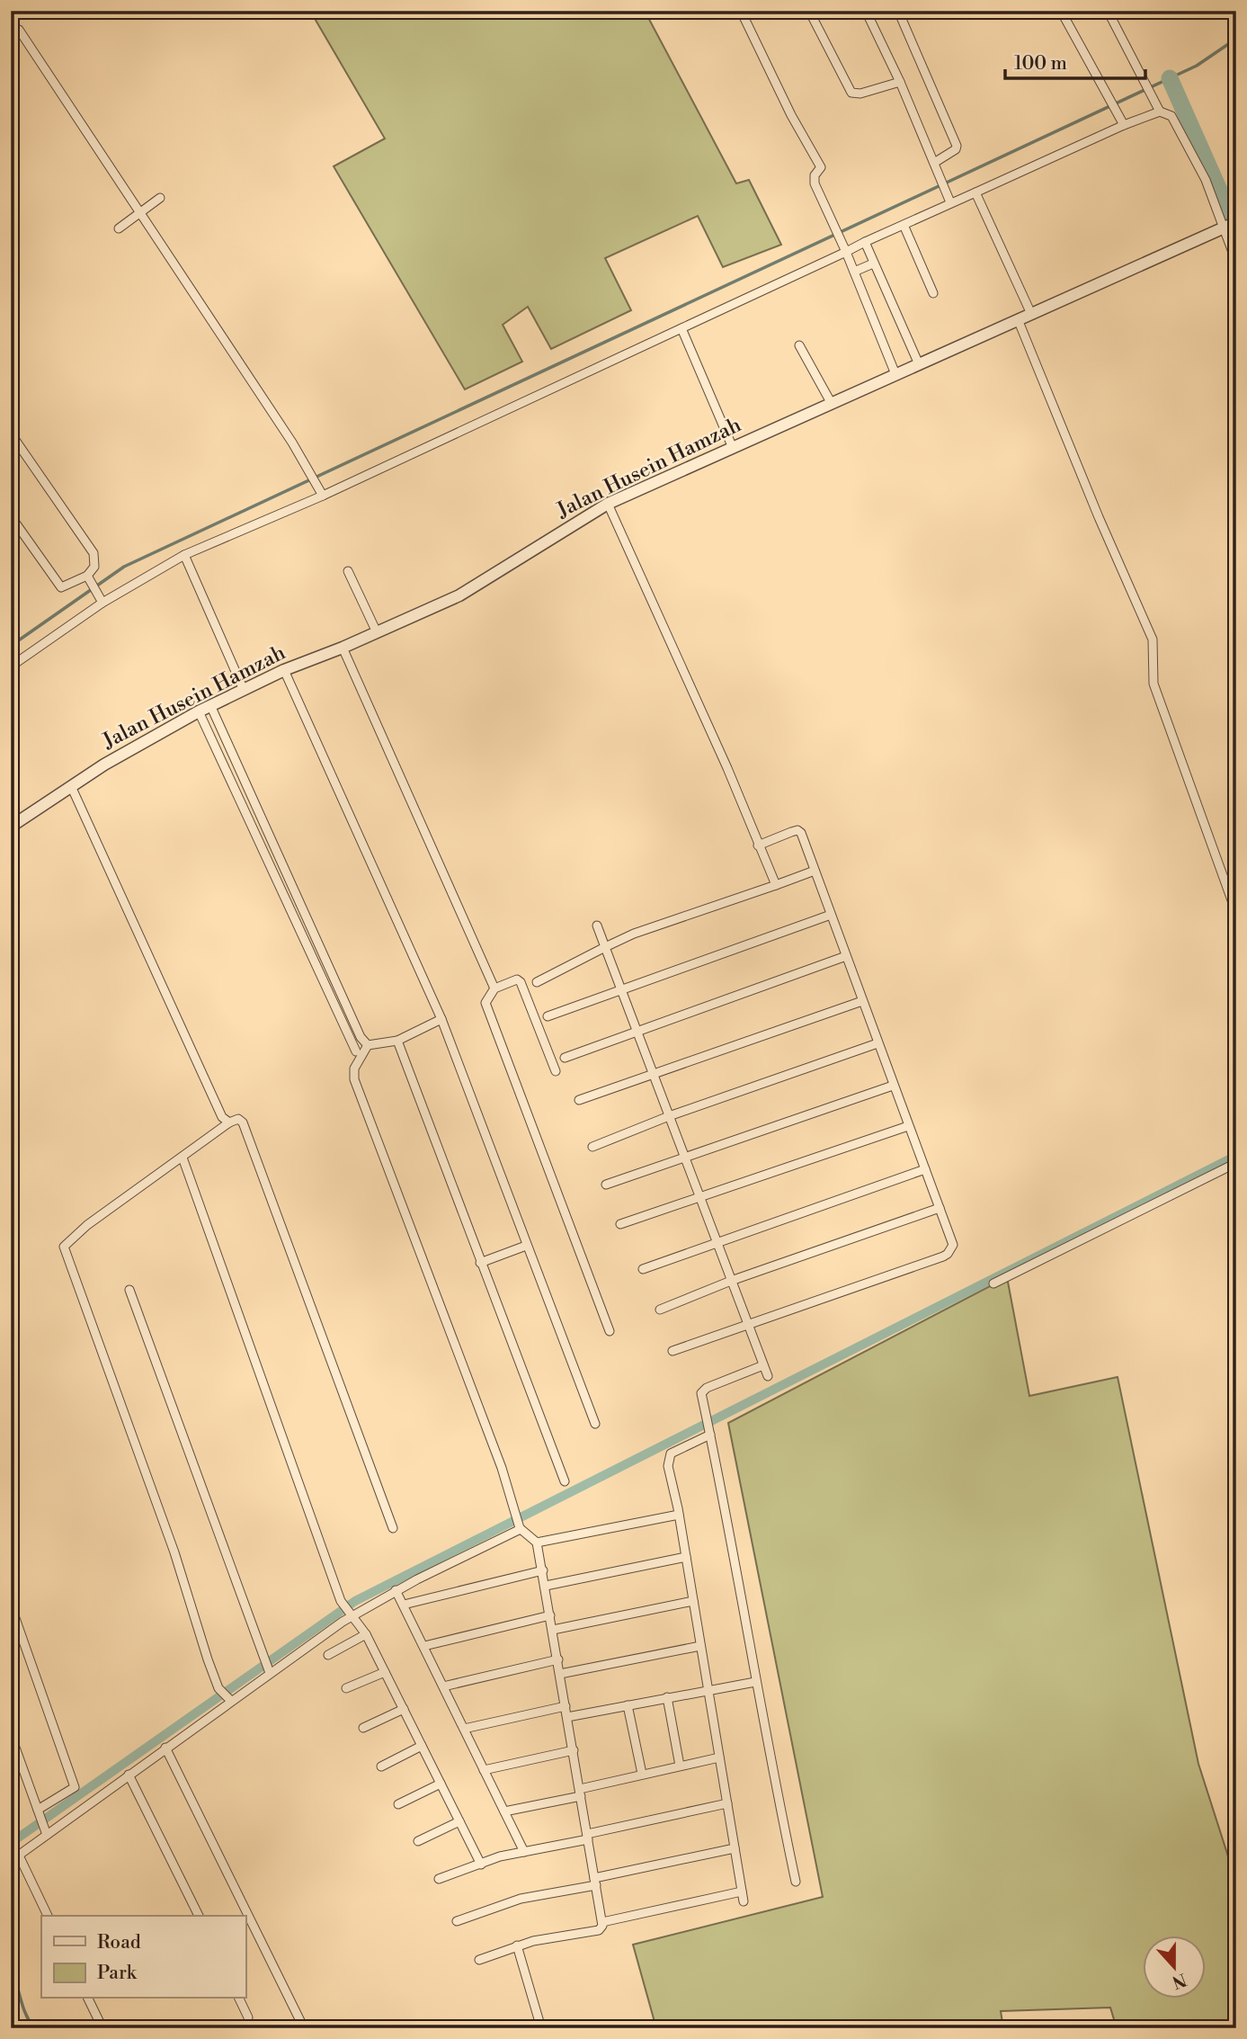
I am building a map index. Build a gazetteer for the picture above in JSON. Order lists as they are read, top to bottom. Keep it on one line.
{"streets":{"street":["Jalan Husein Hamzah"]},"legend":["Road","Park"],"scale_bar":"100 m","north":"bottom"}
